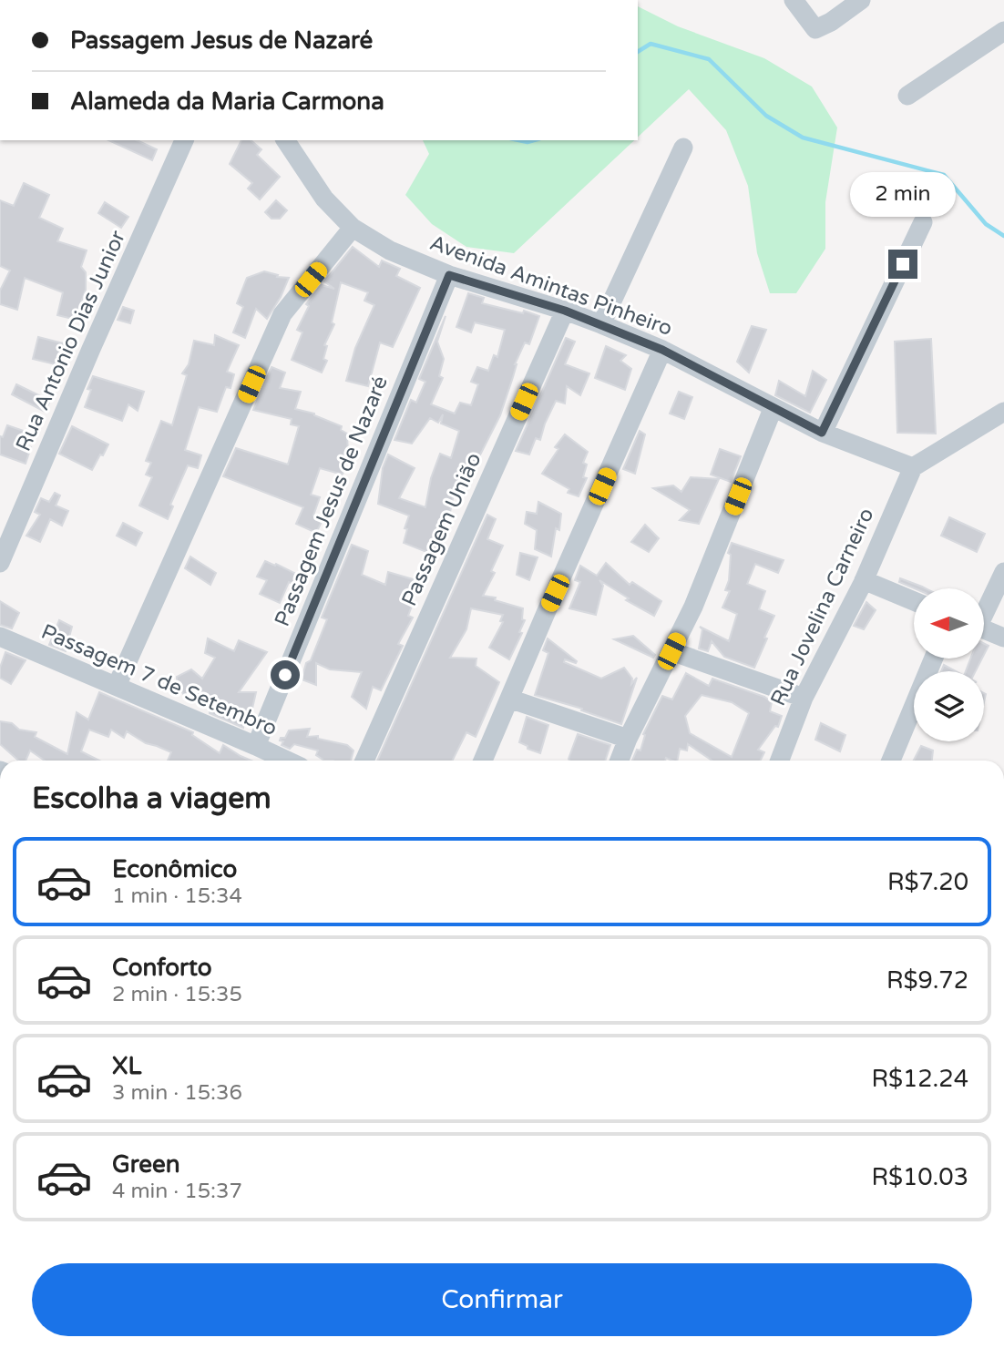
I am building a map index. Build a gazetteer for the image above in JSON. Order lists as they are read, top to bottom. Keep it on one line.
{"streets":{"street":["Avenida Amintas Pinheiro","Rua Antonio Dias Junior","Passagem Jesus de Nazaré","Passagem União","Rua Jovelina Carneiro","Passagem 7 de Setembro"]},"crossings":[["Avenida Amintas Pinheiro","Passagem Jesus de Nazaré"],["Avenida Amintas Pinheiro","Passagem União"],["Avenida Amintas Pinheiro","Rua Jovelina Carneiro"],["Passagem Jesus de Nazaré","Passagem 7 de Setembro"]],"north":"left","page":{"banner":["Passagem Jesus de Nazaré","Alameda da Maria Carmona"],"bubble":"2 min","heading":"Escolha a viagem","list":[{"name":"Econômico","note":"1 min · 15:34","value":"R$7.20"},{"name":"Conforto","note":"2 min · 15:35","value":"R$9.72"},{"name":"XL","note":"3 min · 15:36","value":"R$12.24"},{"name":"Green","note":"4 min · 15:37","value":"R$10.03"}],"buttons":"Confirmar"}}
